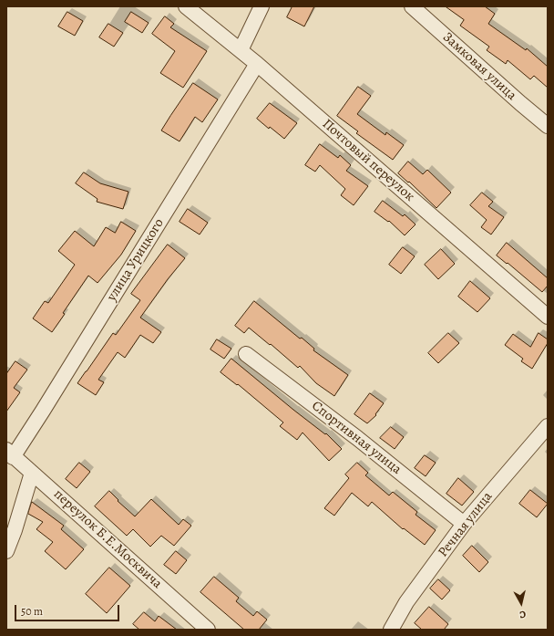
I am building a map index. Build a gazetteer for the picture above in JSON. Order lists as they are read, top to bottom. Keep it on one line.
{"streets":{"street":["Замковая улица","Почтовый переулок","улица Урицкого","Спортивная улица","Речная улица","переулок Б.Е.Москвича"]},"crossings":[["Почтовый переулок","улица Урицкого"],["улица Урицкого","переулок Б.Е.Москвича"],["Спортивная улица","Речная улица"]],"scale_bar":"50 m","north":"bottom"}
